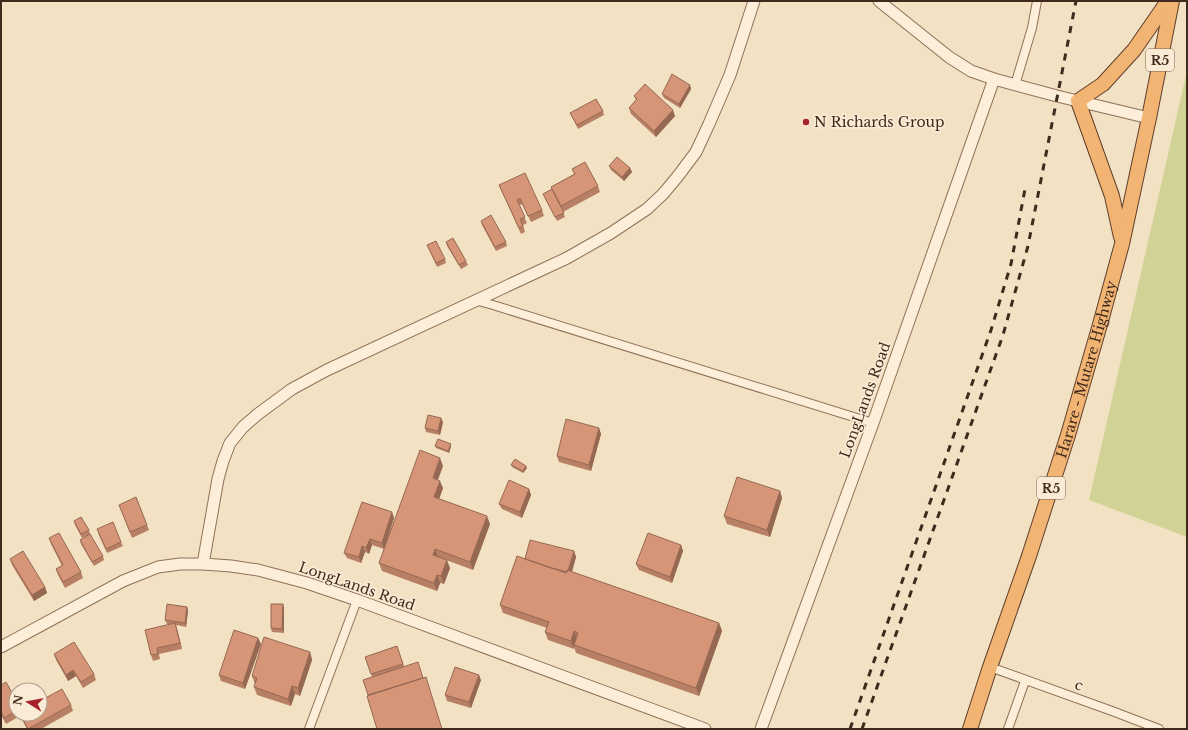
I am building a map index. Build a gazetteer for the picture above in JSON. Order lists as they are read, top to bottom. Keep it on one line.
{"streets":{"highway":["R5","Harare - Mutare Highway"],"street":["LongLands Road","c"]},"crossings":[["Harare - Mutare Highway","c"]],"places":["N Richards Group"],"north":"left"}
